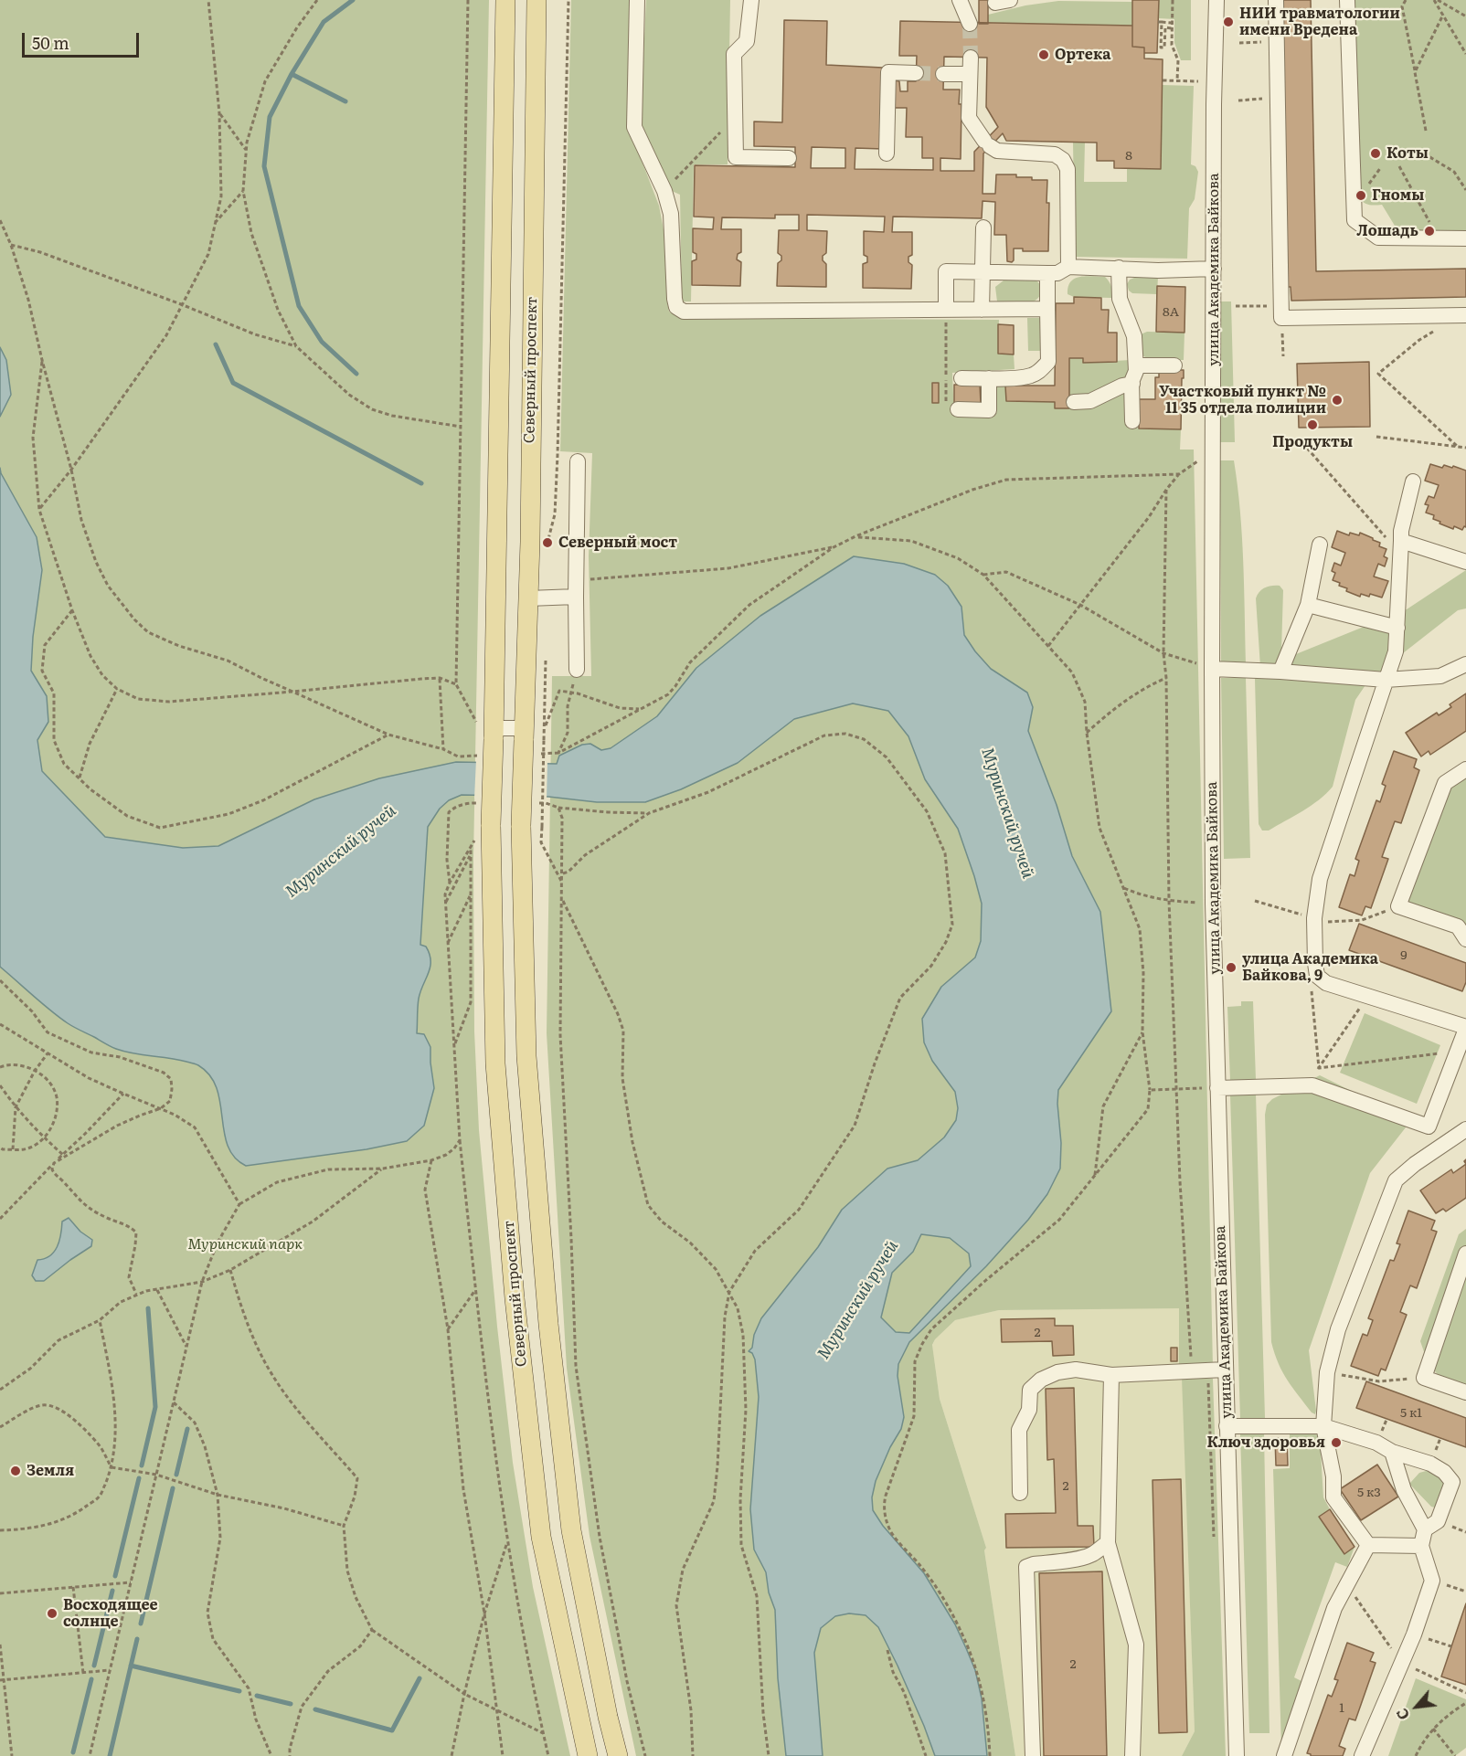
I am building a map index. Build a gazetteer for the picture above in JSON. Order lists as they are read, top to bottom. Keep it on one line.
{"streets":{"main road":["Северный проспект"],"street":["улица Академика Байкова"]},"water":["Муринский ручей"],"parks":["Муринский парк"],"places":["НИИ травматологии имени Вредена","Ортека","Коты","Гномы","Лошадь","Участковый пункт № 11 35 отдела полиции","Продукты","Северный мост","улица Академика Байкова, 9","Ключ здоровья","Земля","Восходящее солнце"],"house_numbers":["8","8А","9","2","5 к1","2","5 к3","2","1"],"scale_bar":"50 m","north":"bottom left"}
